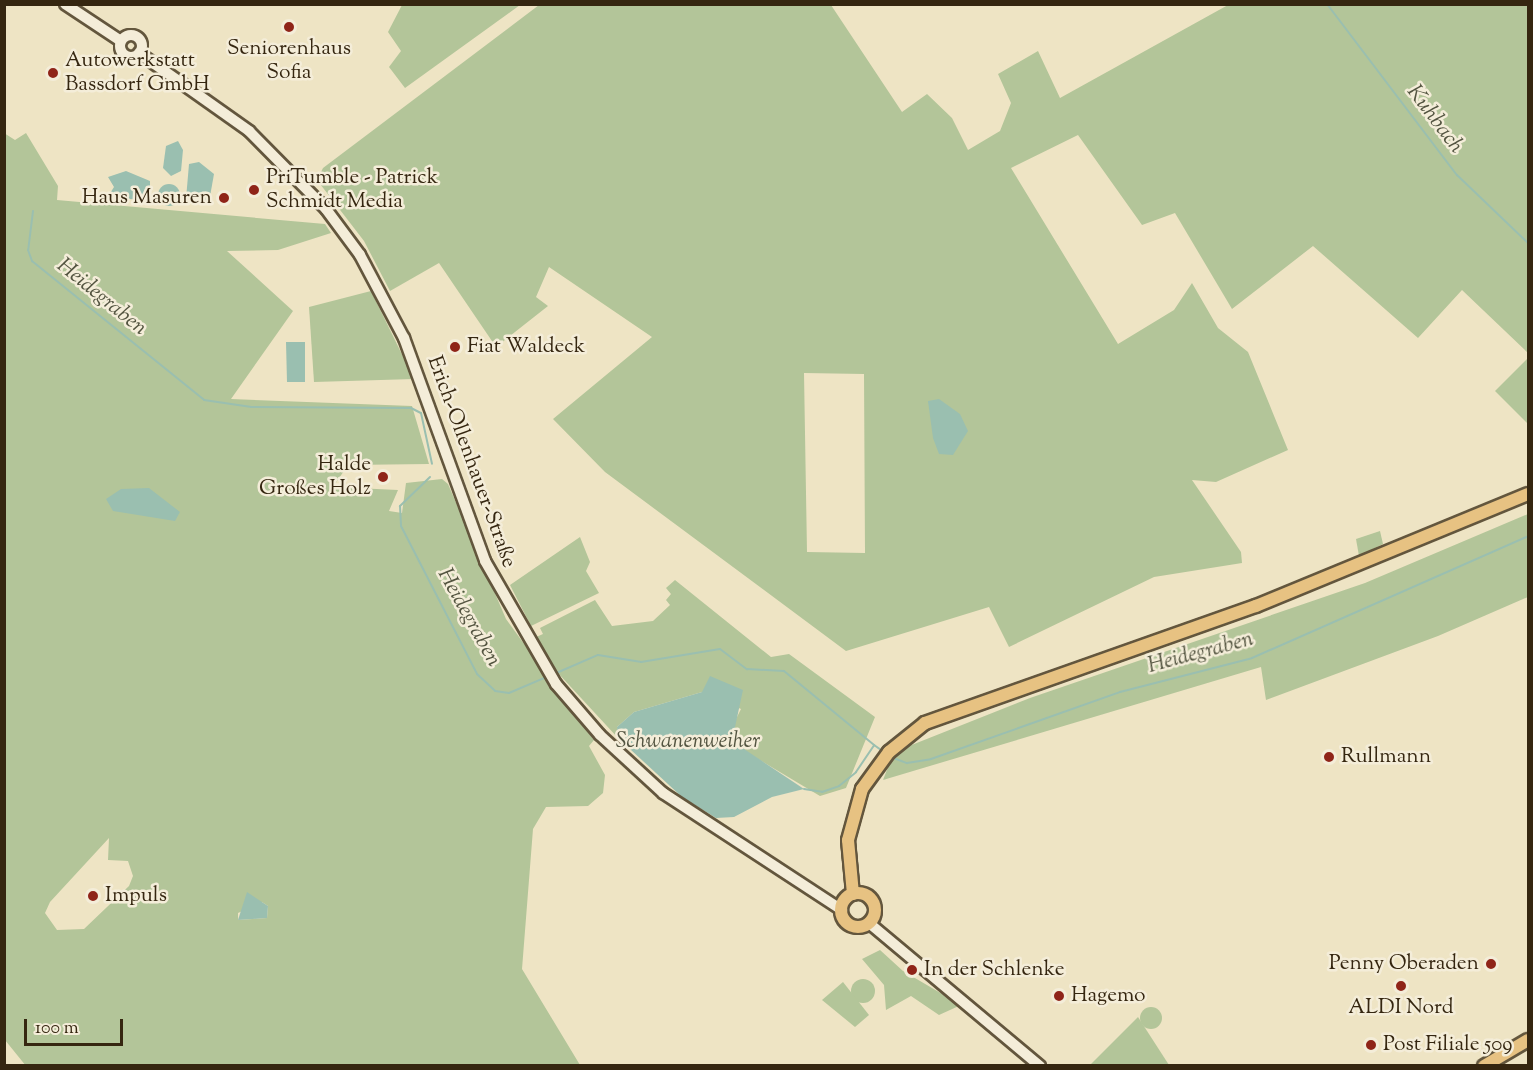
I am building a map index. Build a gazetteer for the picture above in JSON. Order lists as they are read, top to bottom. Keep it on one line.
{"streets":{"street":["Erich-Ollenhauer-Straße"]},"water":["Kuhbach","Heidegraben","Schwanenweiher"],"places":["Seniorenhaus Sofia","Autowerkstatt Bassdorf GmbH","PriTumble - Patrick Schmidt Media","Haus Masuren","Fiat Waldeck","Halde Großes Holz","Rullmann","Impuls","Penny Oberaden","In der Schlenke","ALDI Nord","Hagemo","Post Filiale 509"],"scale_bar":"100 m"}
